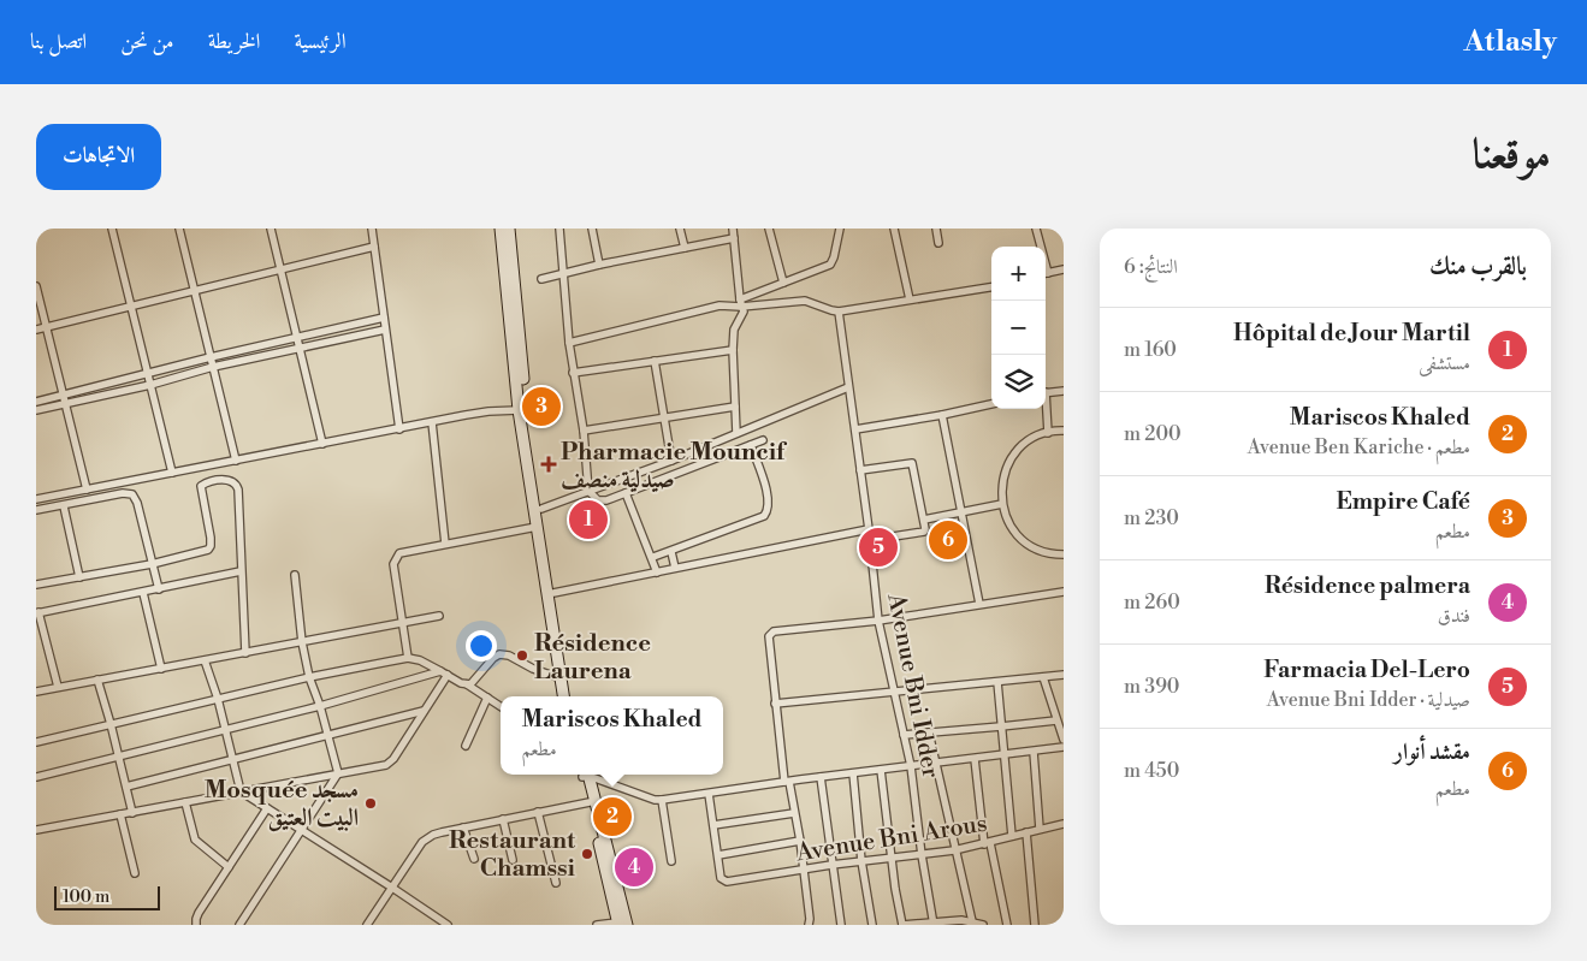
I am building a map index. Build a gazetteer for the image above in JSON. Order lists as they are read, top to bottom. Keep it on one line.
{"streets":{"street":["Avenue Bni Idder","Avenue Bni Arous"]},"crossings":[["Avenue Bni Idder","Avenue Bni Arous"]],"places":{"health":["Pharmacie Mouncif صيدلية منصف"],"other":["Résidence Laurena","Mosquée مسجد البيت العتيق","Restaurant Chamssi"]},"scale_bar":"100 m","page":{"header":"Atlasly","nav":["الرئيسية","الخريطة","من نحن","اتصل بنا"],"title":"موقعنا","buttons":"الاتجاهات","heading":["بالقرب منك","النتائج: 6"],"map_buttons":["+","−"],"list":[{"mark":"1","name":"Hôpital de Jour Martil","note":"مستشفى","value":"160 m"},{"mark":"2","name":"Mariscos Khaled","note":"مطعم · Avenue Ben Kariche","value":"200 m"},{"mark":"3","name":"Empire Café","note":"مطعم","value":"230 m"},{"mark":"4","name":"Résidence palmera","note":"فندق","value":"260 m"},{"mark":"5","name":"Farmacia Del-Lero","note":"صيدلية · Avenue Bni Idder","value":"390 m"},{"mark":"6","name":"مقشد أنوار","note":"مطعم","value":"450 m"}],"pins":["3","1","6","5","2","4"],"popup":["Mariscos Khaled","مطعم"],"scale":"100 m"}}
